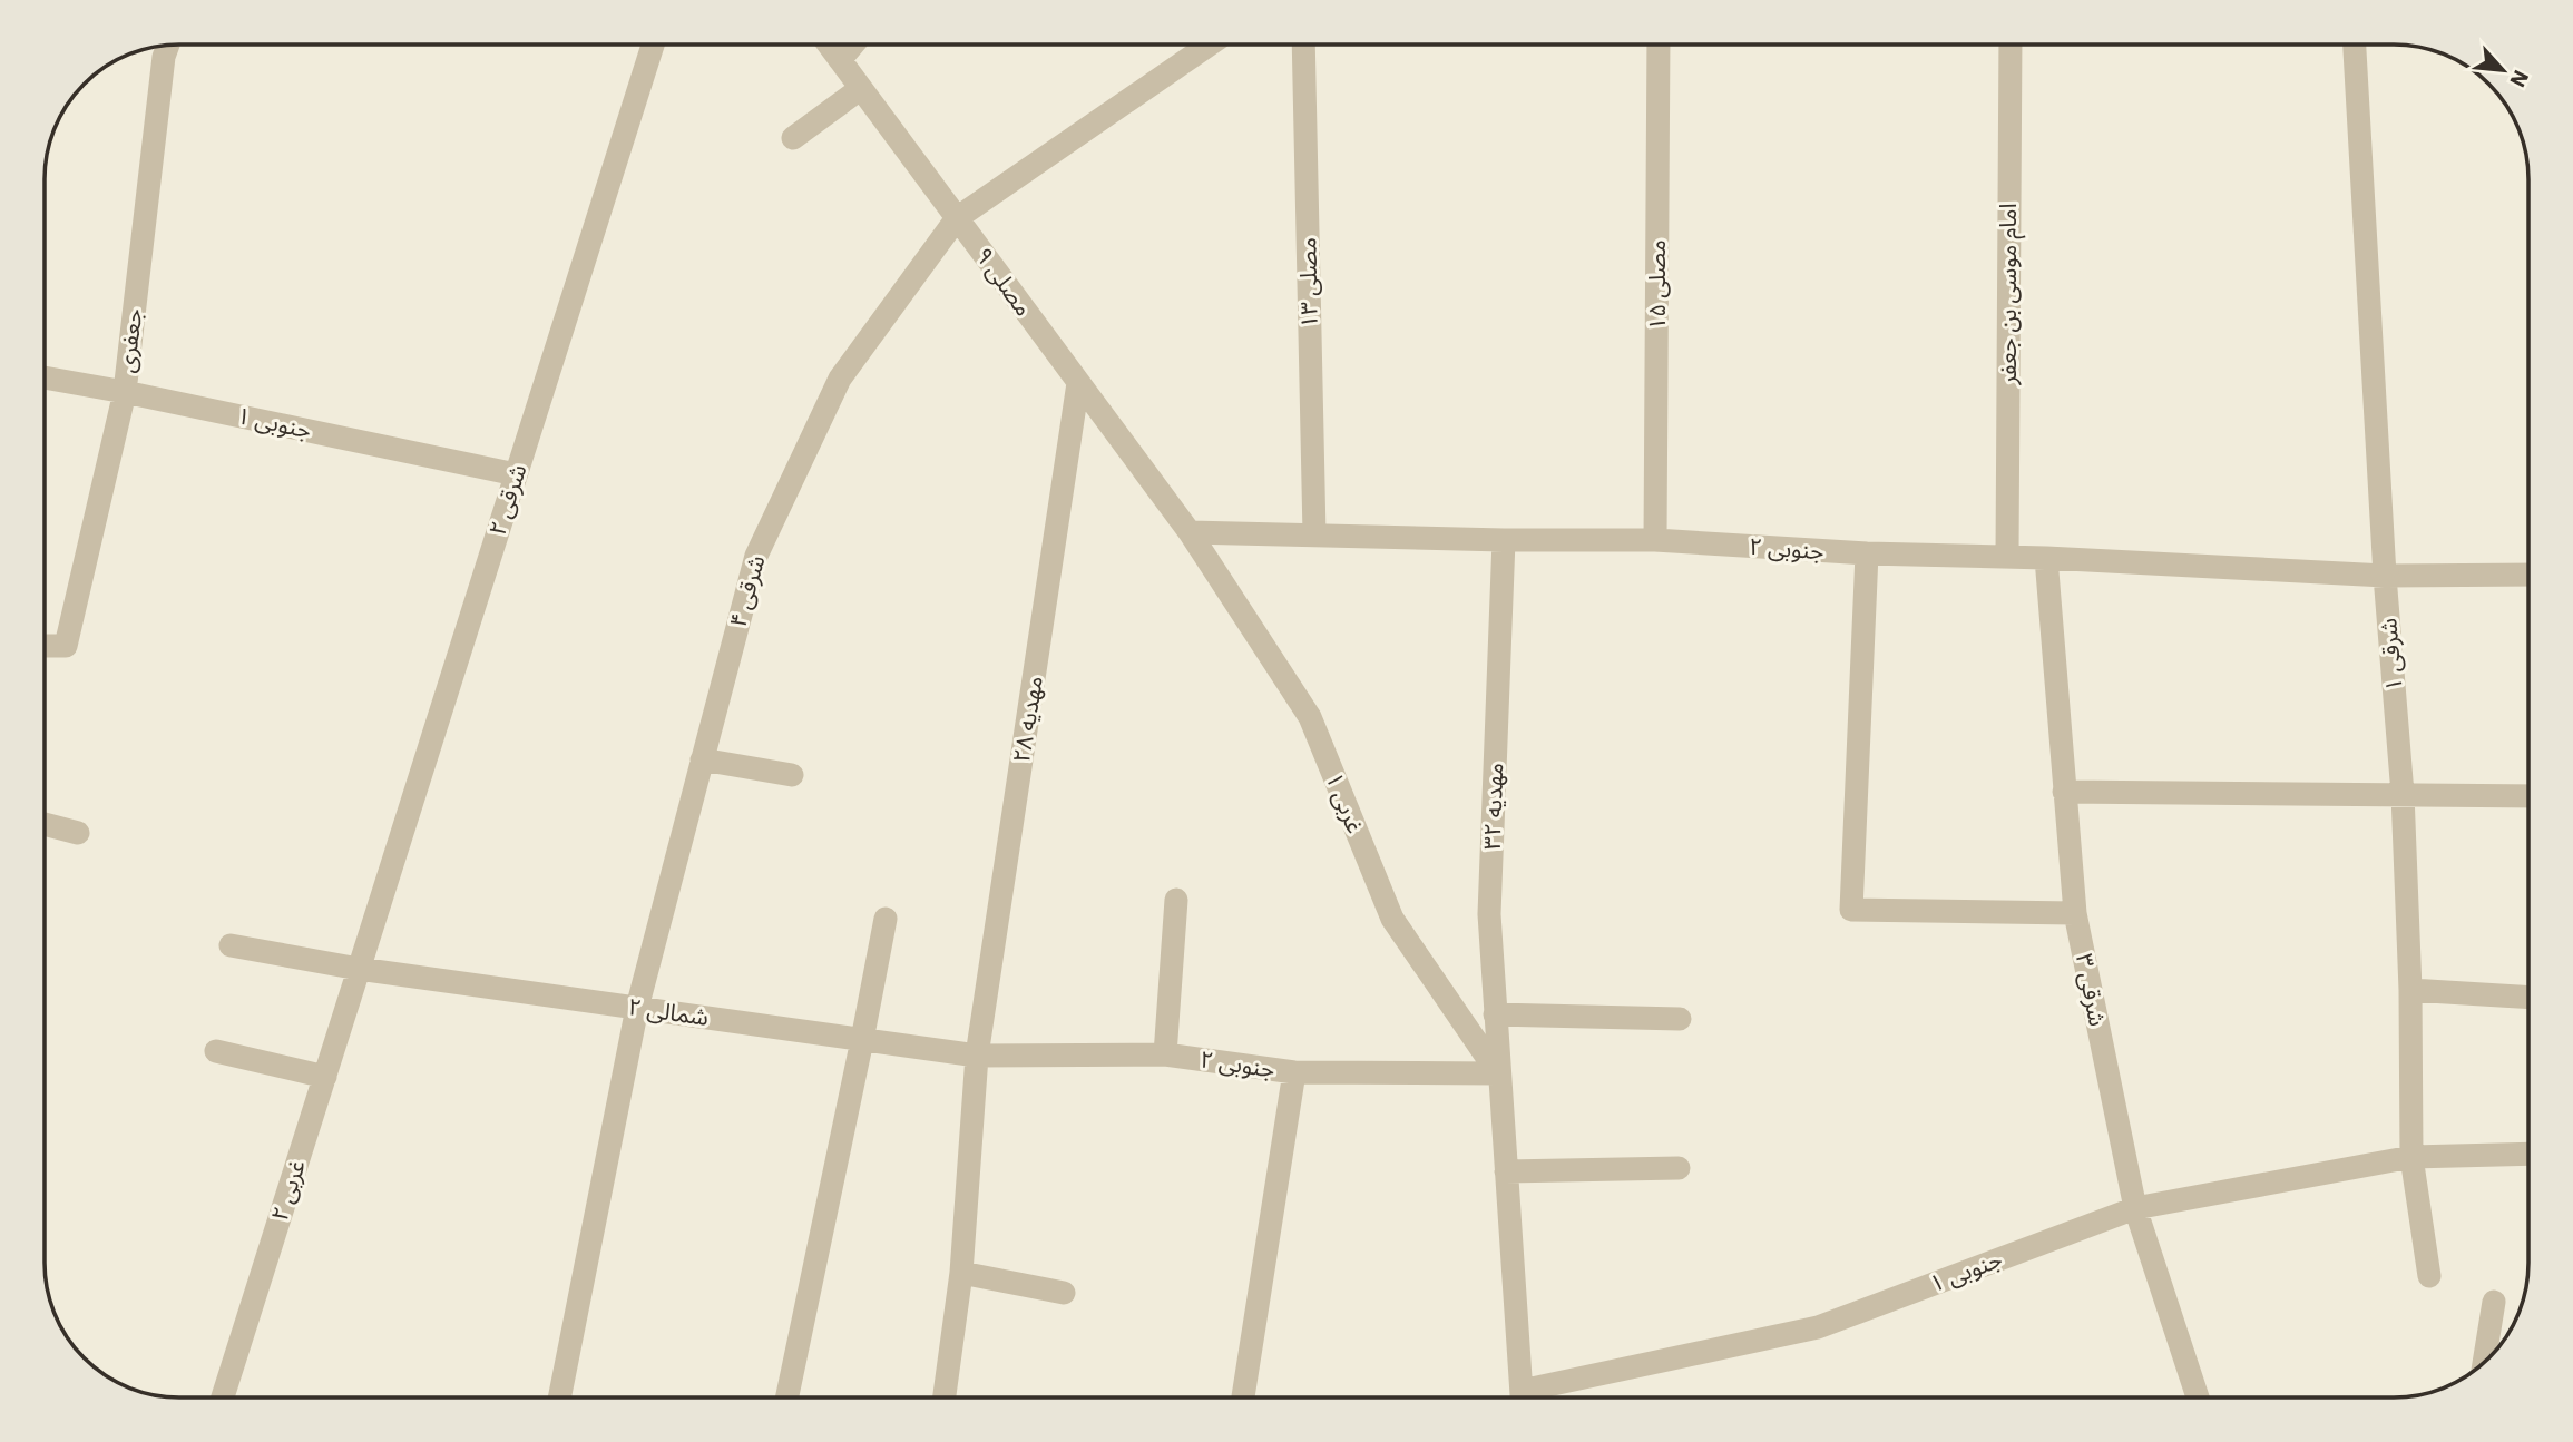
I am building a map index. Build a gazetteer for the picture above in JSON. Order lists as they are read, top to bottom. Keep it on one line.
{"streets":{"street":["مصلی ۹","مصلی ۱۳","مصلی ۱۵","امام موسی بن جعفر","جعفری","۱ جنوبی","۲ شرقی","جنوبی ۲","۴ شرقی","شرقی ۱","مهدیه ۲۸","۱ غربی","مهدیه ۳۲","شرقی ۳","۲ شمالی","۲ جنوبی","۲ غربی","جنوبی ۱"]},"crossings":[["مصلی ۹","جنوبی ۲"],["مصلی ۹","۴ شرقی"],["مصلی ۹","مهدیه ۲۸"],["مصلی ۹","۱ غربی"],["مصلی ۱۳","جنوبی ۲"],["مصلی ۱۵","جنوبی ۲"],["امام موسی بن جعفر","جنوبی ۲"],["جعفری","۱ جنوبی"],["۱ جنوبی","۲ شرقی"],["۲ شرقی","۲ شمالی"],["۲ شرقی","۲ غربی"],["جنوبی ۲","شرقی ۱"],["جنوبی ۲","۱ غربی"],["جنوبی ۲","مهدیه ۳۲"],["جنوبی ۲","شرقی ۳"],["۴ شرقی","۲ شمالی"],["شرقی ۱","جنوبی ۱"],["مهدیه ۲۸","۲ شمالی"],["مهدیه ۲۸","۲ جنوبی"],["۱ غربی","مهدیه ۳۲"],["۱ غربی","۲ جنوبی"],["مهدیه ۳۲","۲ جنوبی"],["شرقی ۳","جنوبی ۱"],["۲ شمالی","۲ جنوبی"],["۲ شمالی","۲ غربی"]],"north":"bottom right"}
